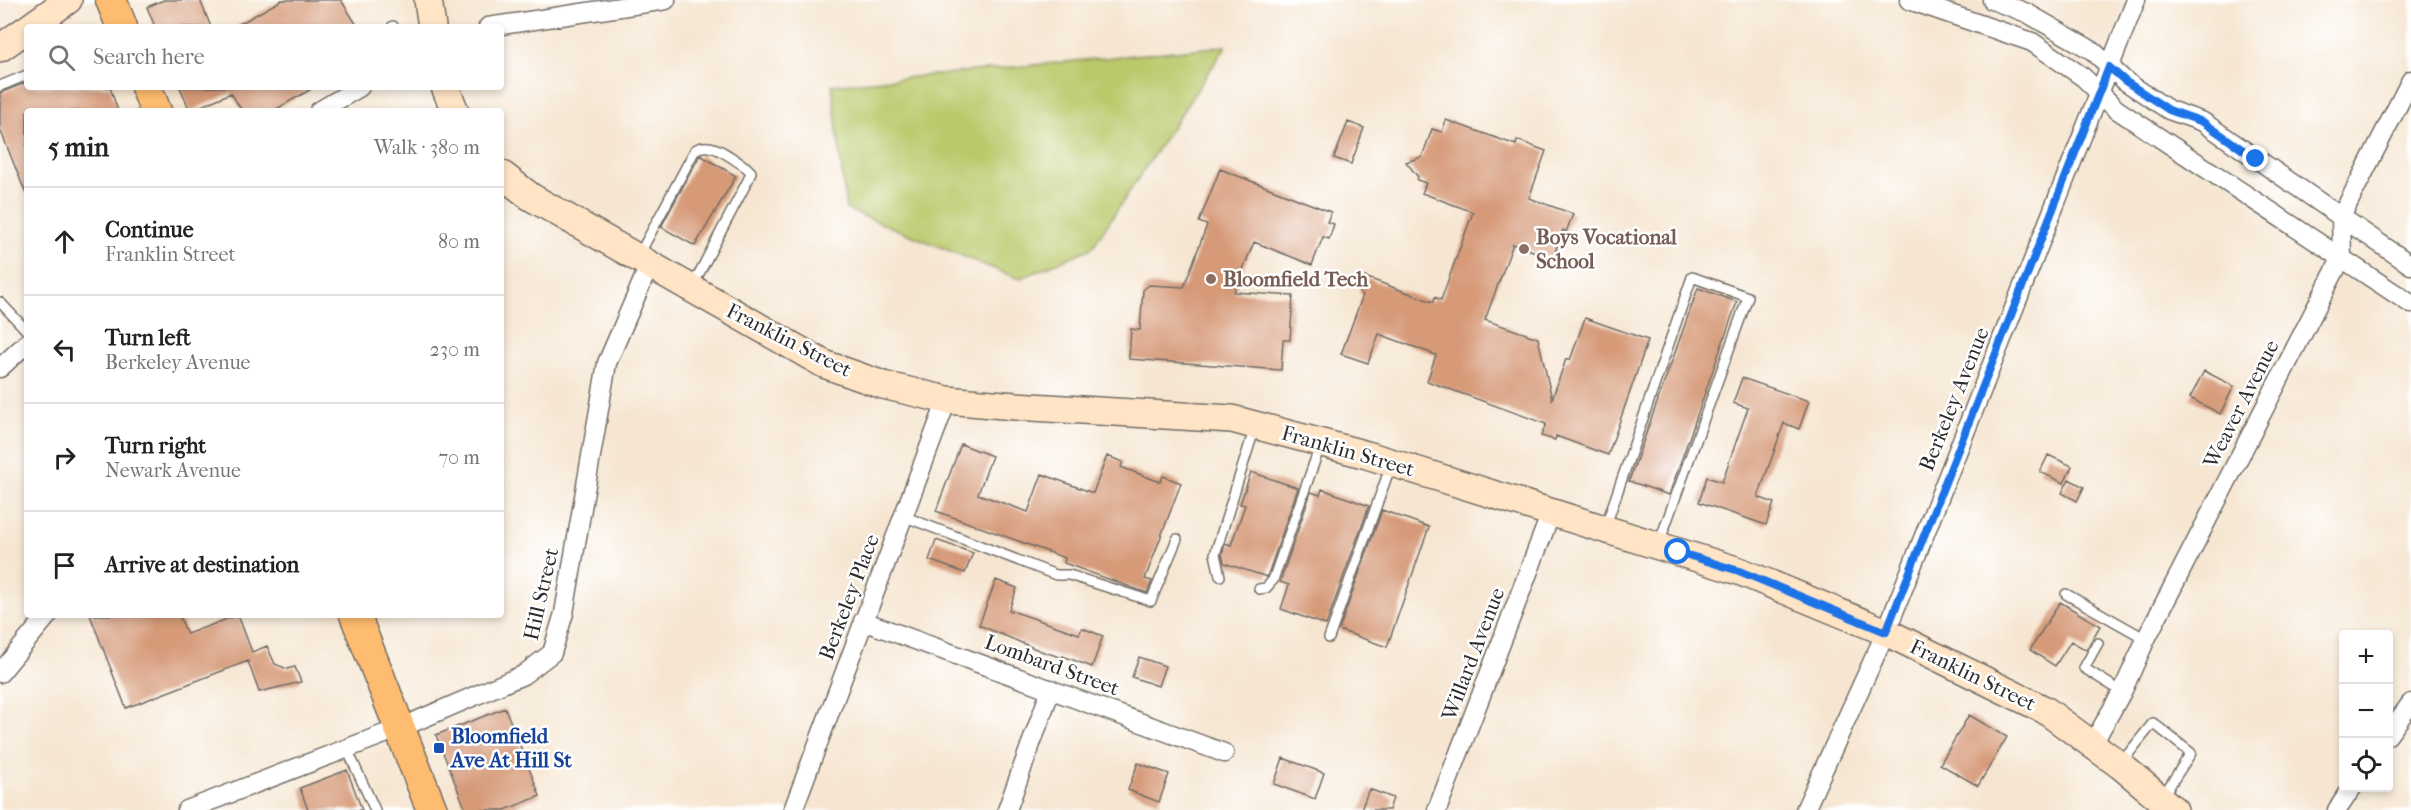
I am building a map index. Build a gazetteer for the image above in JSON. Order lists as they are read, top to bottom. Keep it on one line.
{"streets":{"main road":["Franklin Street"],"street":["Berkeley Avenue","Weaver Avenue","Hill Street","Berkeley Place","Willard Avenue","Lombard Street"]},"crossings":[["Franklin Street","Berkeley Avenue"],["Franklin Street","Weaver Avenue"],["Franklin Street","Hill Street"],["Franklin Street","Berkeley Place"],["Franklin Street","Willard Avenue"],["Berkeley Place","Lombard Street"]],"places":{"other":["Boys Vocational School","Bloomfield Tech"],"transit":["Bloomfield Ave At Hill St"]},"page":{"search":"Search here","heading":["5 min","Walk · 380 m"],"list":[["Continue","Franklin Street","80 m"],["Turn left","Berkeley Avenue","230 m"],["Turn right","Newark Avenue","70 m"],"Arrive at destination"],"map_buttons":["+","−"]}}
